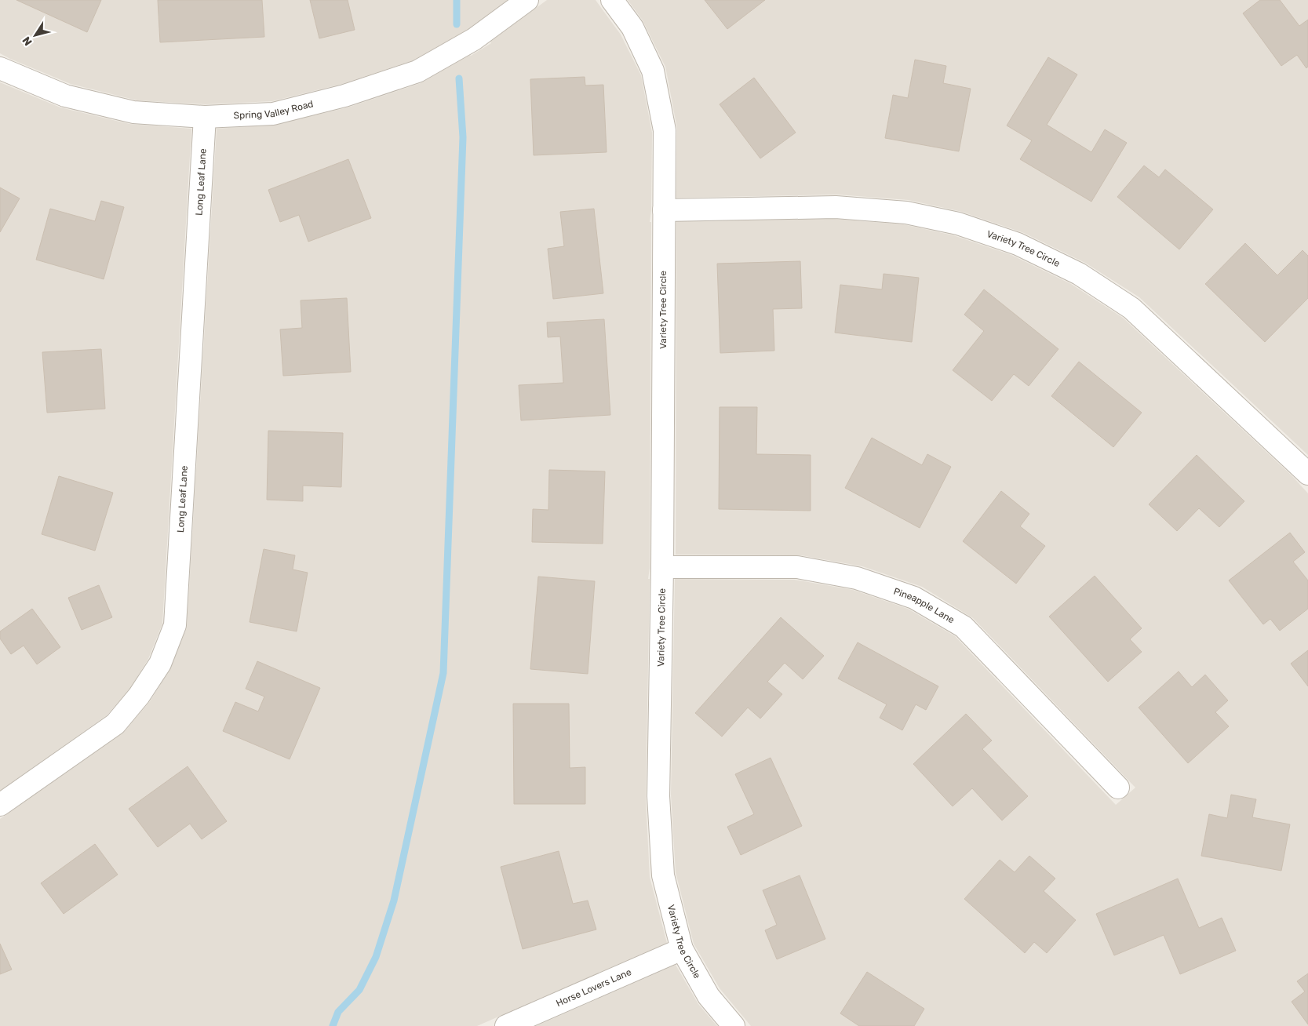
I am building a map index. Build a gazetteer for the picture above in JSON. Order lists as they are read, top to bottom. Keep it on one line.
{"streets":{"street":["Spring Valley Road","Long Leaf Lane","Variety Tree Circle","Pineapple Lane","Horse Lovers Lane"]},"crossings":[["Spring Valley Road","Long Leaf Lane"],["Variety Tree Circle","Pineapple Lane"],["Variety Tree Circle","Horse Lovers Lane"]],"north":"bottom left"}
